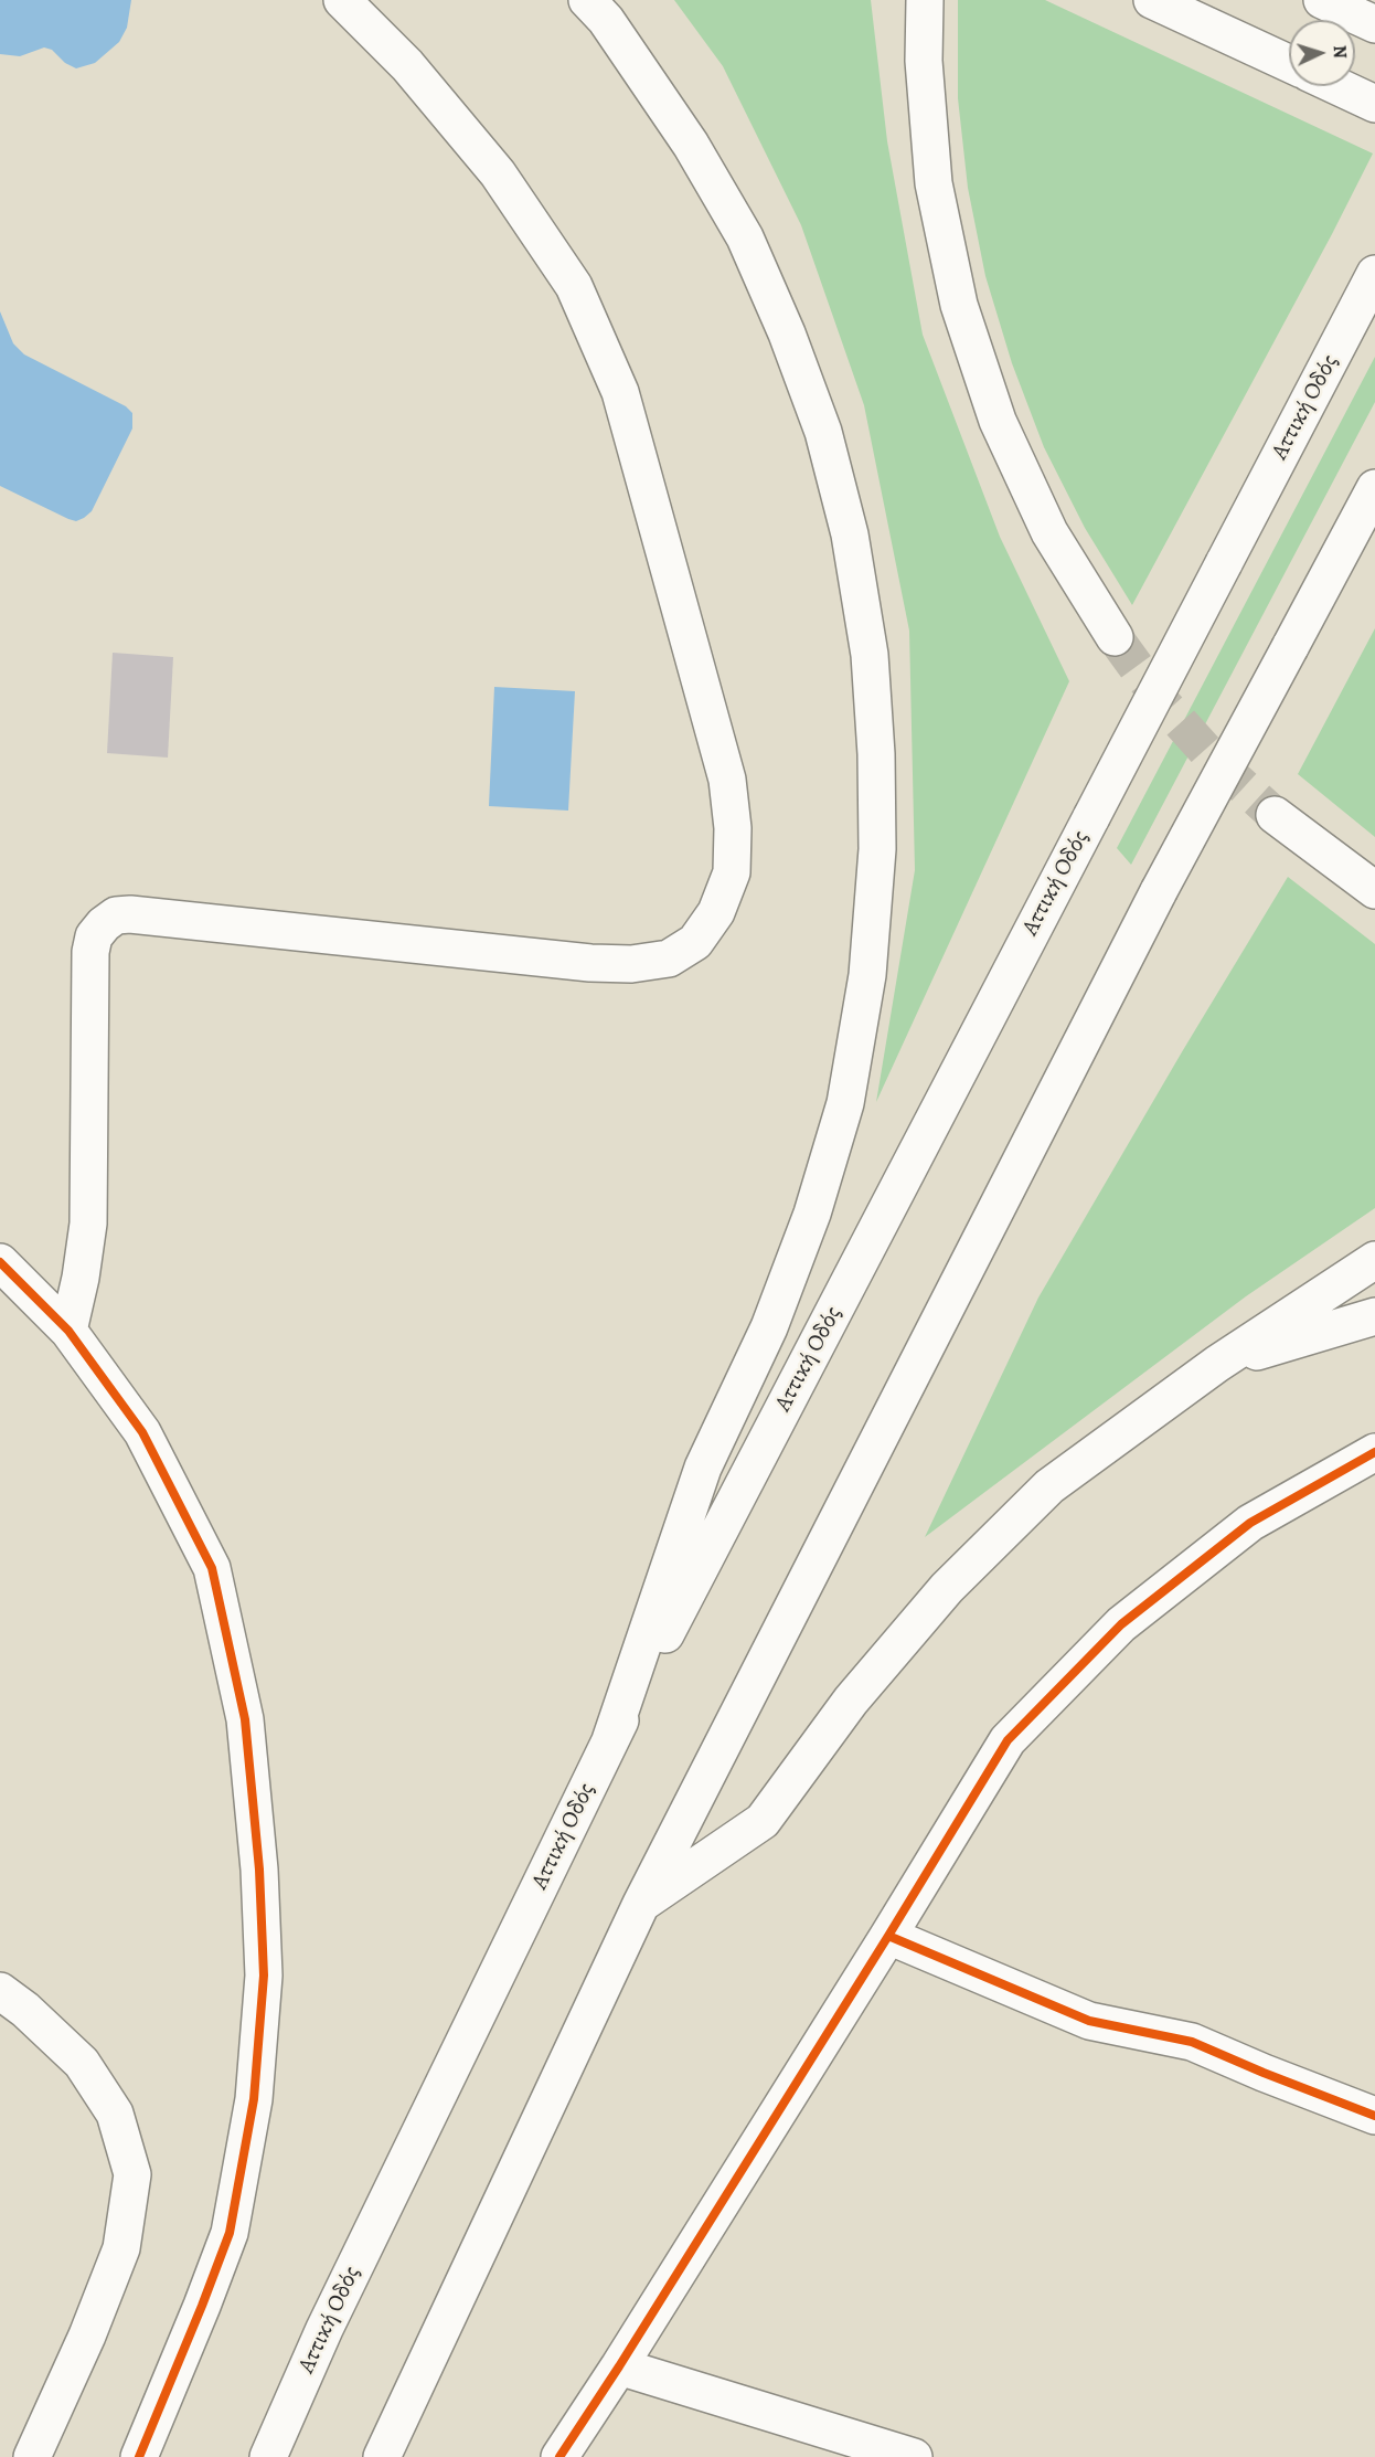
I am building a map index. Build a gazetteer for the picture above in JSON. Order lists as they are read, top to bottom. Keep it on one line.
{"streets":{"main road":["Αττική Οδός"]},"north":"right"}
